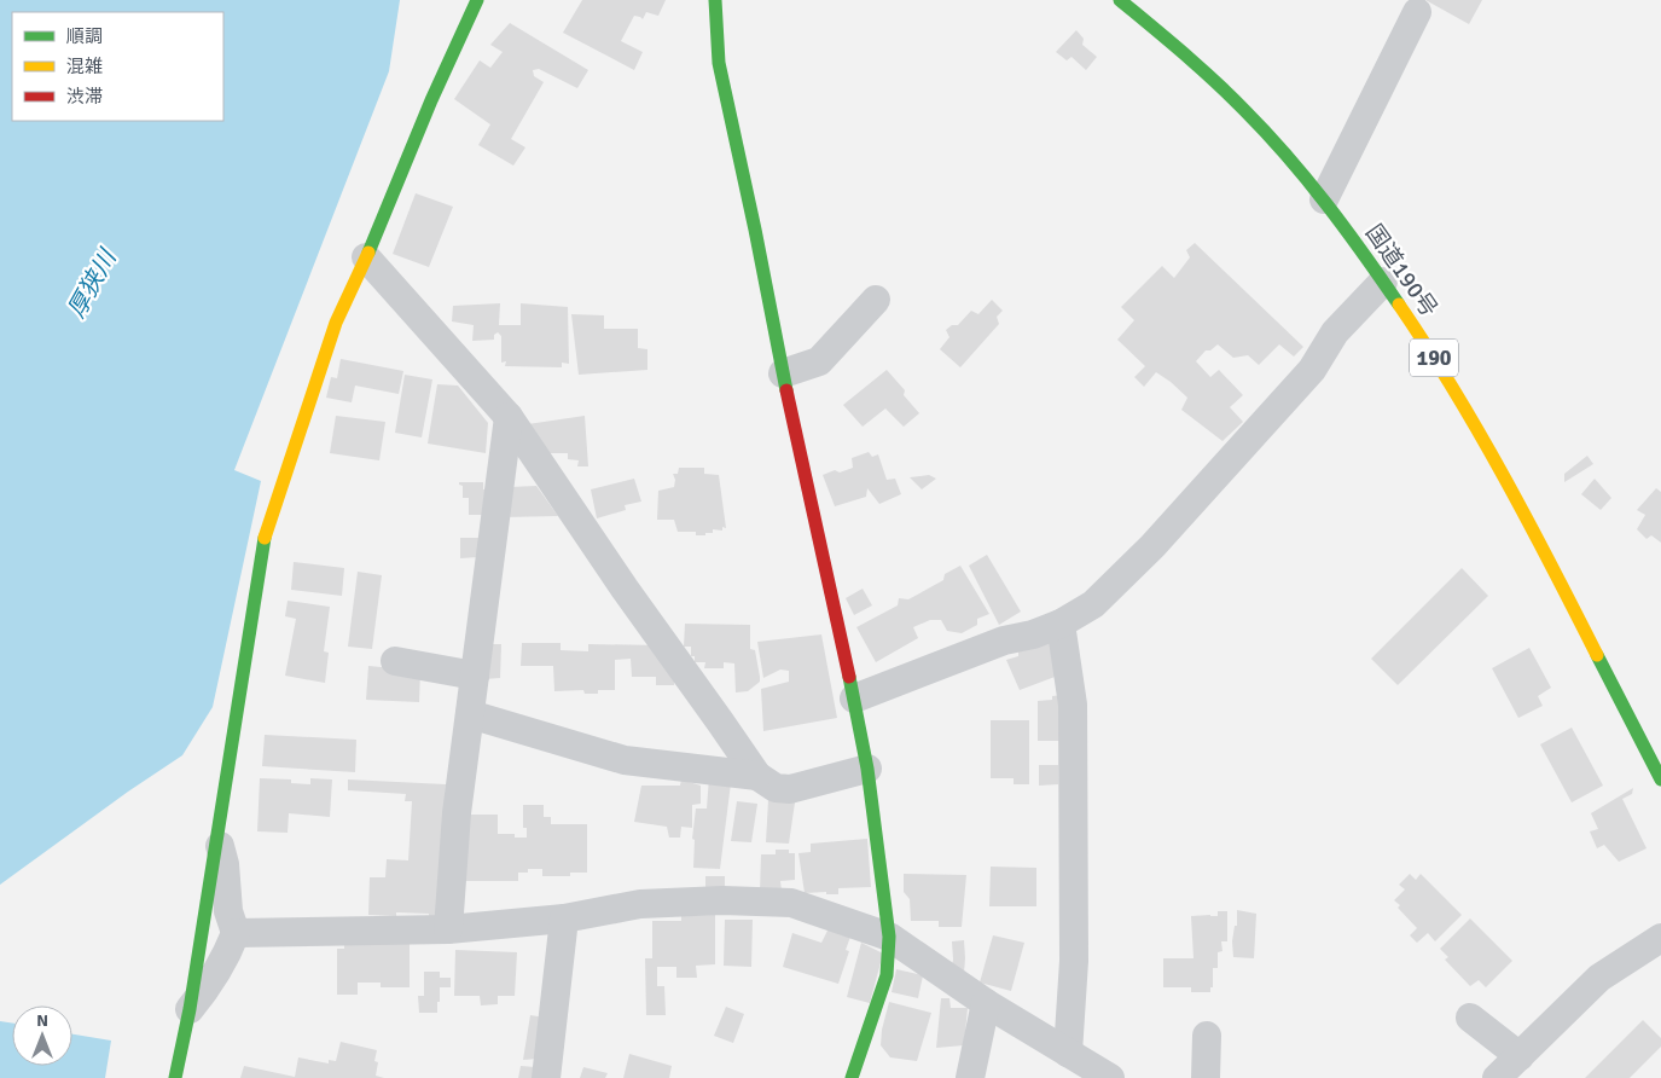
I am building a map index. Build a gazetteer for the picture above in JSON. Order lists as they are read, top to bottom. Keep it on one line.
{"streets":{"main road":["国道190号","190"]},"water":["厚狭川"],"legend":["順調","混雑","渋滞"],"north":"top"}
